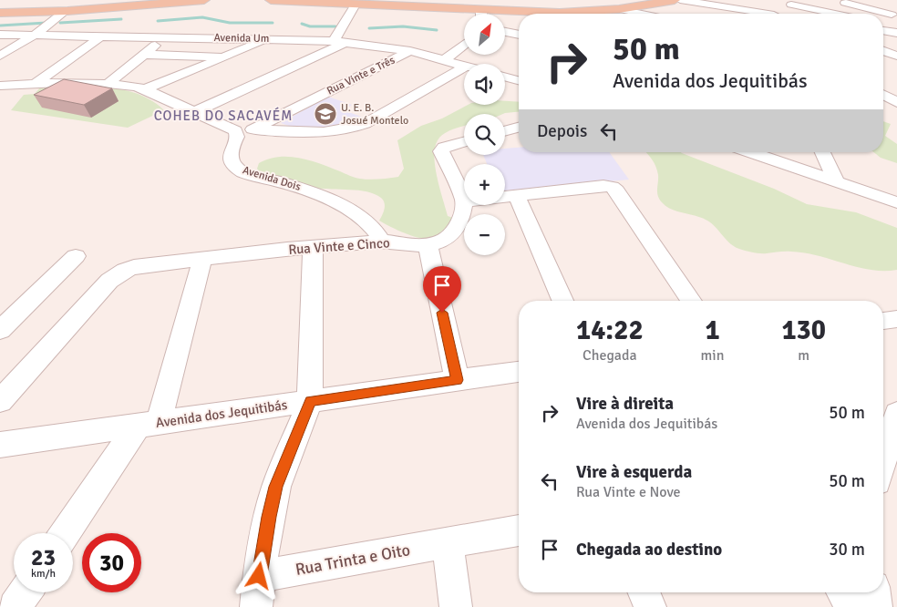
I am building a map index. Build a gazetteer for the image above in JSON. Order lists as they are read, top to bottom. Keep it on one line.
{"streets":{"street":["Avenida Um","Rua Vinte e Três","Avenida Dois","Rua Vinte e Cinco","Avenida dos Jequitibás","Rua Trinta e Oito"]},"crossings":[["Avenida Um","Rua Vinte e Três"],["Rua Vinte e Três","Avenida Dois"],["Avenida Dois","Rua Vinte e Cinco"]],"districts":["COHEB DO SACAVÉM"],"places":{"school or university":["U. E. B. Josué Montelo"]},"north":"top right","page":{"map_buttons":["+","−"],"turn":["50 m","Avenida dos Jequitibás"],"then":"Depois","eta":["14:22","Chegada","1","min","130","m"],"list":[{"name":"Vire à direita","note":"Avenida dos Jequitibás","value":"50 m"},{"name":"Vire à esquerda","note":"Rua Vinte e Nove","value":"50 m"},{"name":"Chegada ao destino","value":"30 m"}],"speed":"23 km/h","limit":"30"}}
